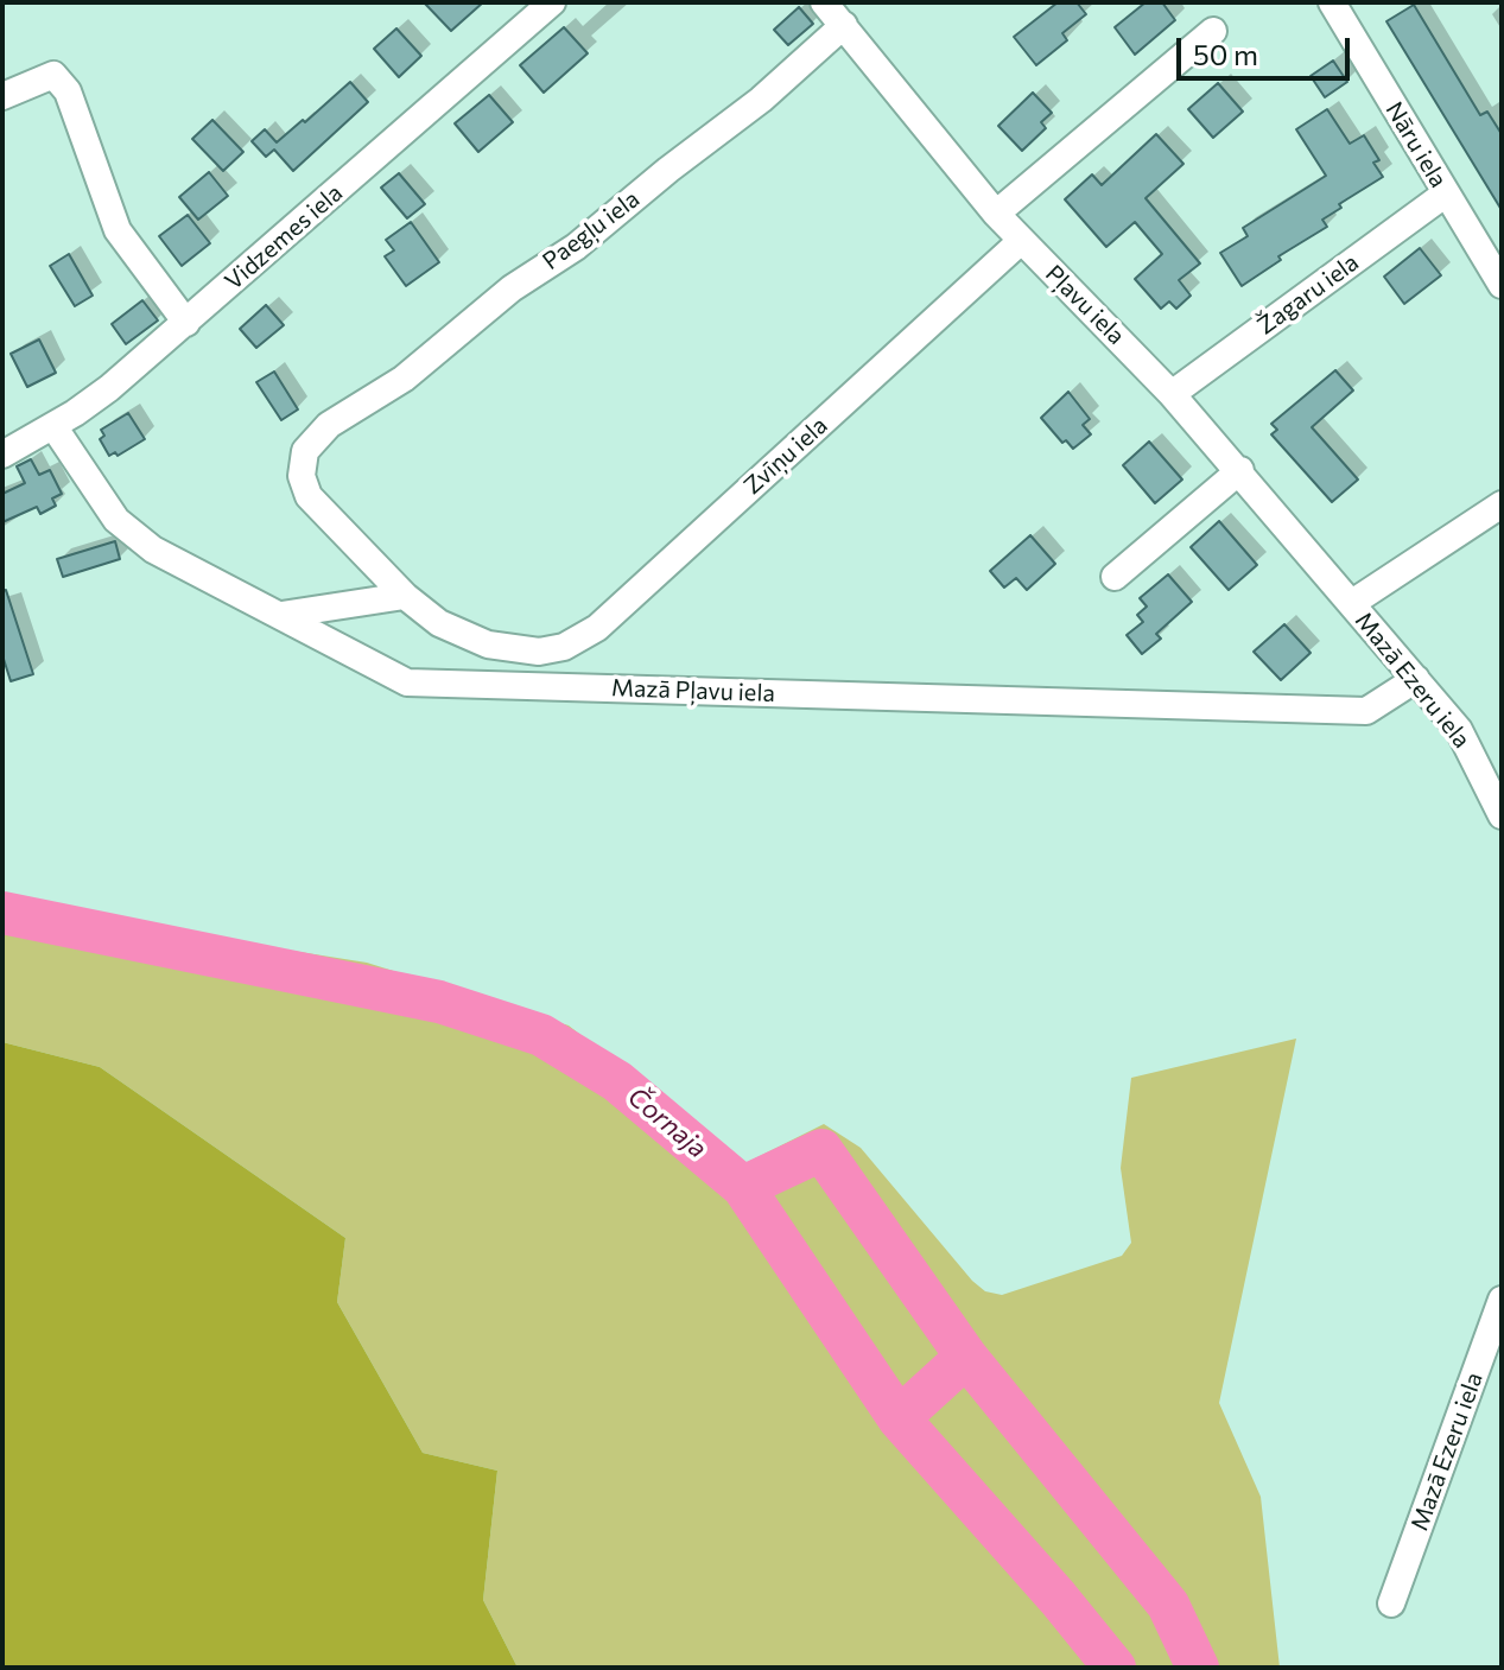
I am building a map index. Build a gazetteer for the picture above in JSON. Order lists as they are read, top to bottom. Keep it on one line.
{"streets":{"street":["Nāru iela","Paegļu iela","Vidzemes iela","Žagaru iela","Pļavu iela","Zvīņu iela","Mazā Ezeru iela","Mazā Pļavu iela"]},"crossings":[["Nāru iela","Žagaru iela"],["Paegļu iela","Pļavu iela"],["Paegļu iela","Zvīņu iela"],["Vidzemes iela","Mazā Pļavu iela"],["Žagaru iela","Pļavu iela"],["Pļavu iela","Zvīņu iela"],["Pļavu iela","Mazā Ezeru iela"],["Mazā Ezeru iela","Mazā Pļavu iela"]],"water":["Čornaja"],"scale_bar":"50 m"}
